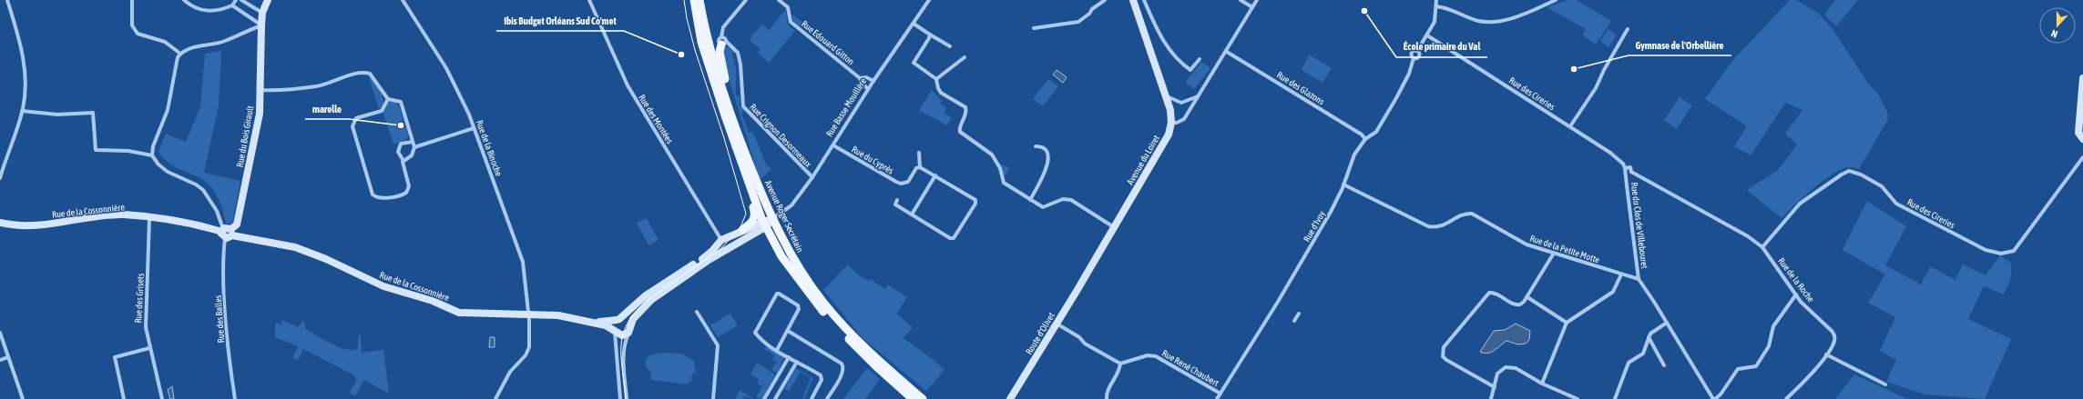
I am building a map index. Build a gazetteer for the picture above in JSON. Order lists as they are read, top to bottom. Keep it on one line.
{"streets":{"main road":["Avenue Roger Secrétain"],"street":["Rue Edouard Gitton","Rue des Glazons","Rue des Cireries","Rue Basse Mouillère","Rue des Montées","Rue Crignon Desormeaux","Rue du Bois Girault","Rue de la Binoche","Rue du Cyprès","Avenue du Loiret","Rue de la Cossonnière","Rue du Clos de Villebouret","Rue d'Ivoy","Rue de la Petite Motte","Rue de la Roche","Rue des Grisets","Rue des Balles","Route d'Olivet","Rue René Chaubert"]},"crossings":[["Rue Edouard Gitton","Rue Basse Mouillère"],["Rue des Glazons","Rue d'Ivoy"],["Rue des Cireries","Rue du Clos de Villebouret"],["Rue des Cireries","Rue d'Ivoy"],["Rue des Cireries","Rue de la Roche"],["Rue Basse Mouillère","Rue des Montées"],["Rue Basse Mouillère","Rue Crignon Desormeaux"],["Rue Basse Mouillère","Rue du Cyprès"],["Rue Basse Mouillère","Rue de la Cossonnière"],["Rue Basse Mouillère","Avenue Roger Secrétain"],["Rue du Bois Girault","Rue de la Cossonnière"],["Rue du Bois Girault","Rue des Balles"],["Rue de la Binoche","Rue de la Cossonnière"],["Avenue du Loiret","Route d'Olivet"],["Rue de la Cossonnière","Rue des Grisets"],["Rue de la Cossonnière","Rue des Balles"],["Rue du Clos de Villebouret","Rue de la Petite Motte"],["Rue d'Ivoy","Rue de la Petite Motte"],["Rue d'Ivoy","Rue René Chaubert"]],"places":["École primaire du Val","Ibis Budget Orléans Sud Co'met","Gymnase de l'Orbellière","marelle"],"north":"bottom"}
